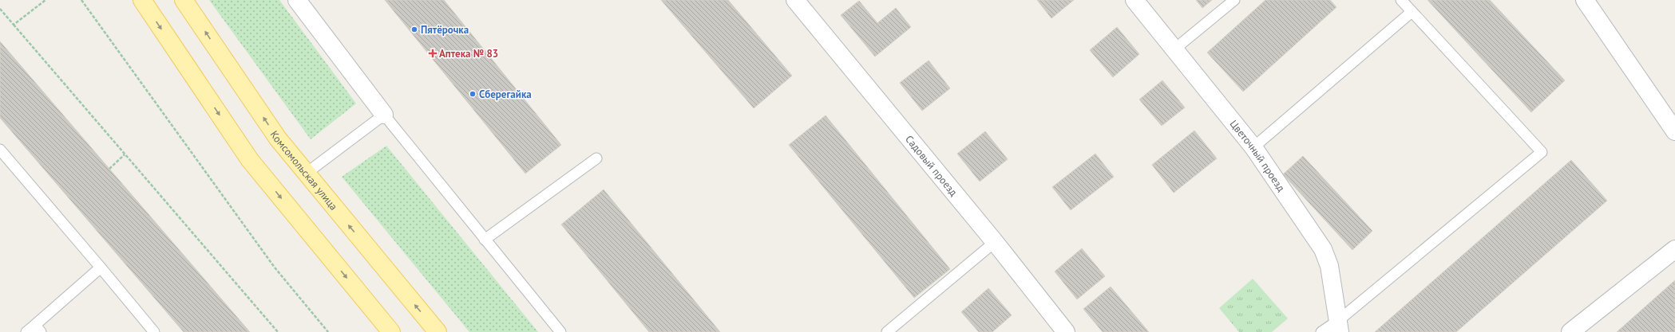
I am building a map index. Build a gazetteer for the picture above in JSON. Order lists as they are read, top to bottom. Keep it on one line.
{"streets":{"main road":["Комсомольская улица"],"street":["Цветочный проезд","Садовый проезд"]},"places":{"other":["Пятёрочка","Сберегайка"],"health":["Аптека № 83"]}}
